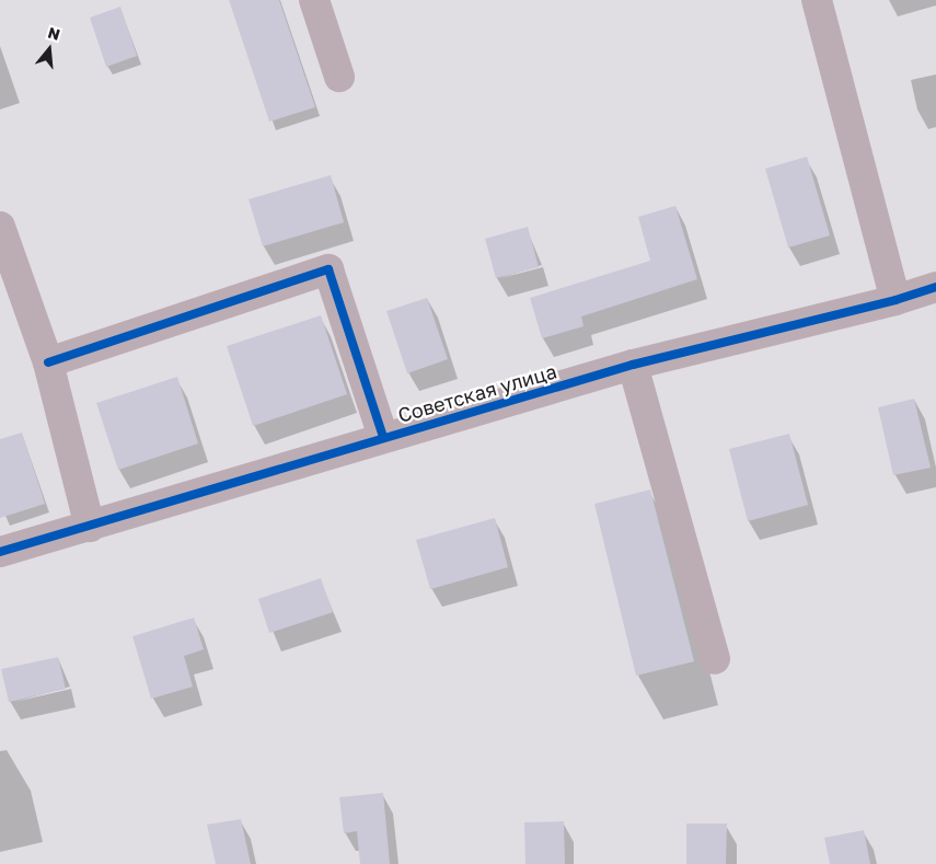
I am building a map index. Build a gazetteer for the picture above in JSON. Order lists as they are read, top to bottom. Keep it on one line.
{"streets":{"street":["Советская улица"]},"north":"top"}
